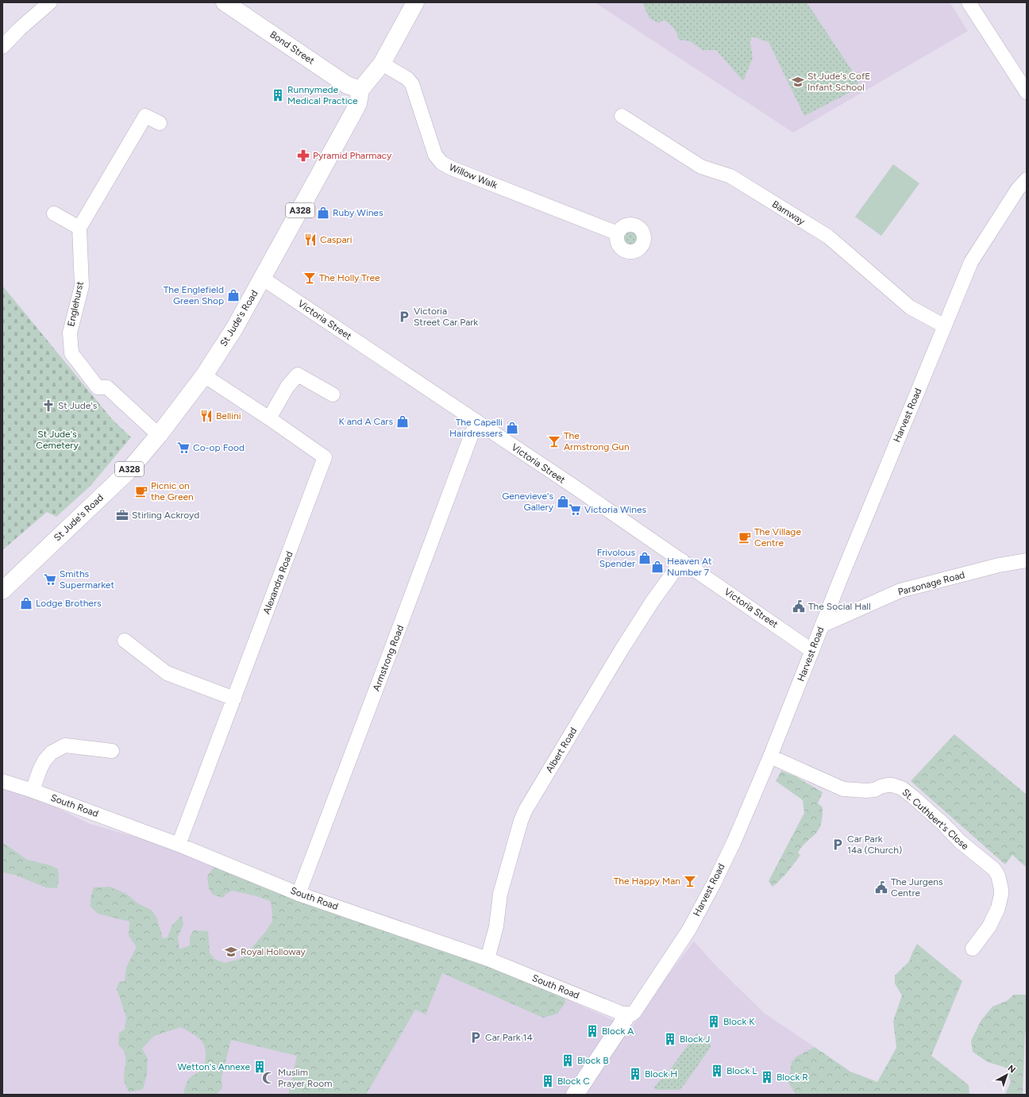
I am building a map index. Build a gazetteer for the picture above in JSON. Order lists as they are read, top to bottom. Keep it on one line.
{"streets":{"main road":["Bond Street","A328","St Jude's Road","Harvest Road"],"street":["Willow Walk","Barnway","Englehurst","Victoria Street","Alexandra Road","Parsonage Road","Armstrong Road","Albert Road","South Road","St. Cuthbert's Close"]},"crossings":[["Bond Street","St Jude's Road"],["Willow Walk","St Jude's Road"],["Barnway","Harvest Road"],["Englehurst","St Jude's Road"],["St Jude's Road","Victoria Street"],["St Jude's Road","Alexandra Road"],["Victoria Street","Harvest Road"],["Victoria Street","Armstrong Road"],["Victoria Street","Albert Road"],["Harvest Road","Parsonage Road"],["Harvest Road","South Road"],["Harvest Road","St. Cuthbert's Close"],["Alexandra Road","South Road"],["Armstrong Road","South Road"],["Albert Road","South Road"]],"parks":["St Jude's Cemetery"],"places":{"school or university":["St Jude's CofE Infant School","Royal Holloway"],"building":["Runnymede Medical Practice","Block K","Block A","Block J","Block B","Wetton's Annexe","Block L","Block H","Block R","Block C"],"pharmacy":["Pyramid Pharmacy"],"shop":["Ruby Wines","The Englefield Green Shop","K and A Cars","The Capelli Hairdressers","Genevieve's Gallery","Frivolous Spender","Heaven At Number 7","Lodge Brothers"],"restaurant":["Caspari","Bellini"],"bar":["The Holly Tree","The Armstrong Gun","The Happy Man"],"parking":["Victoria Street Car Park","Car Park 14a (Church)","Car Park 14"],"church":["St Jude's"],"supermarket":["Co-op Food","Victoria Wines","Smiths Supermarket"],"cafe":["Picnic on the Green","The Village Centre"],"office":["Stirling Ackroyd"],"public building":["The Social Hall","The Jurgens Centre"],"mosque":["Muslim Prayer Room"]},"north":"top right"}
